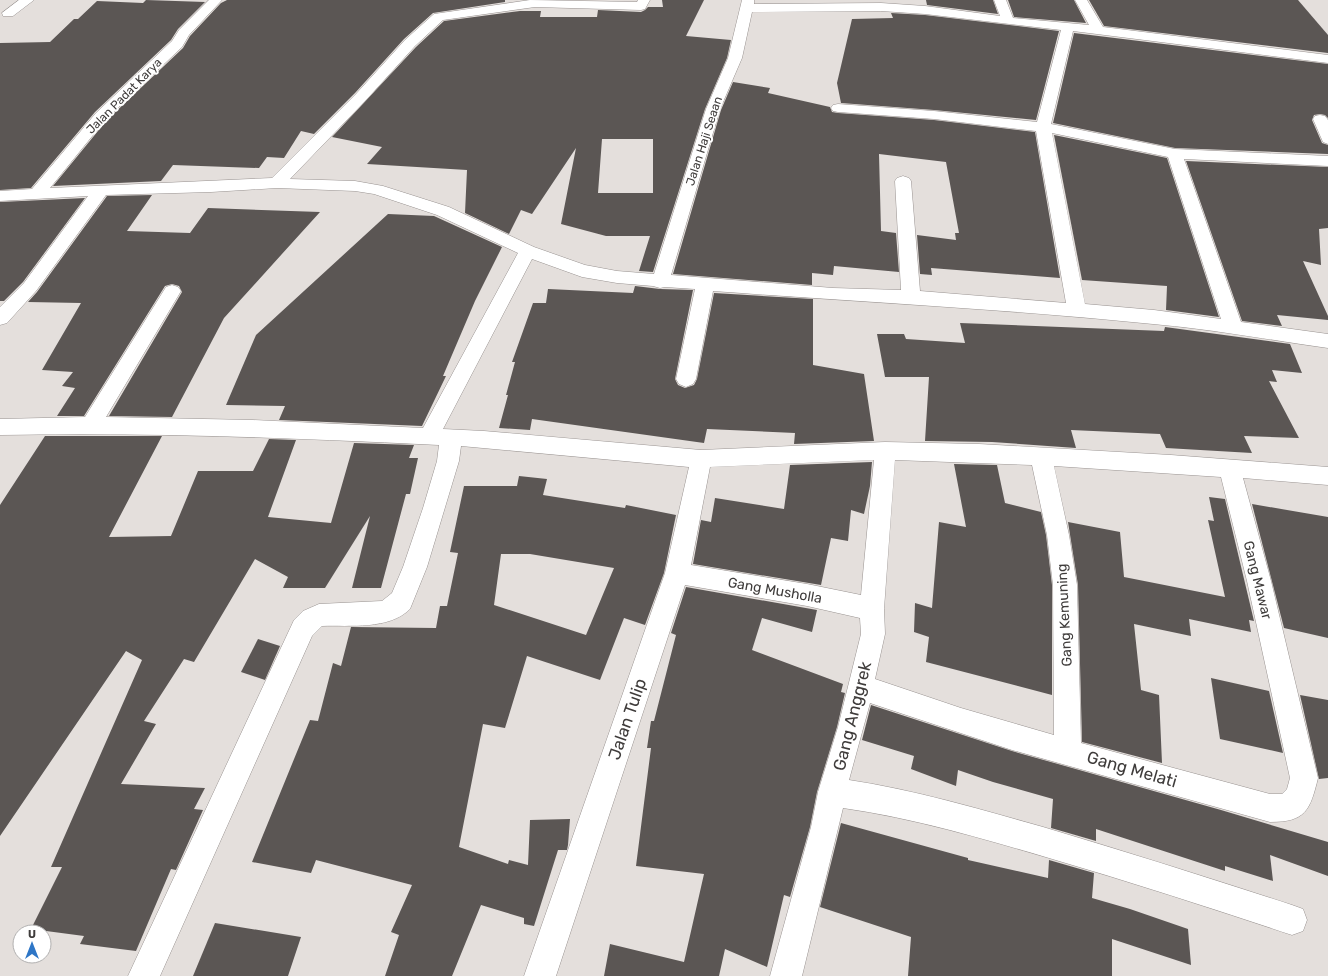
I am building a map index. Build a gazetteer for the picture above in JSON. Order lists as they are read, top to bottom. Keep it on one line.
{"streets":{"street":["Jalan Padat Karya","Jalan Haji Seaan","Gang Mawar","Gang Musholla","Gang Kemuning","Gang Anggrek","Jalan Tulip","Gang Melati"]},"crossings":[["Gang Mawar","Gang Melati"],["Gang Musholla","Gang Anggrek"],["Gang Musholla","Jalan Tulip"],["Gang Kemuning","Gang Melati"],["Gang Anggrek","Gang Melati"]],"north":"top"}
